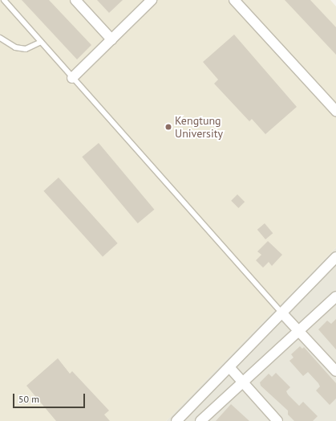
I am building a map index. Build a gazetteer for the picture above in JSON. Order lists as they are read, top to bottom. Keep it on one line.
{"places":["Kengtung University"],"scale_bar":"50 m"}
